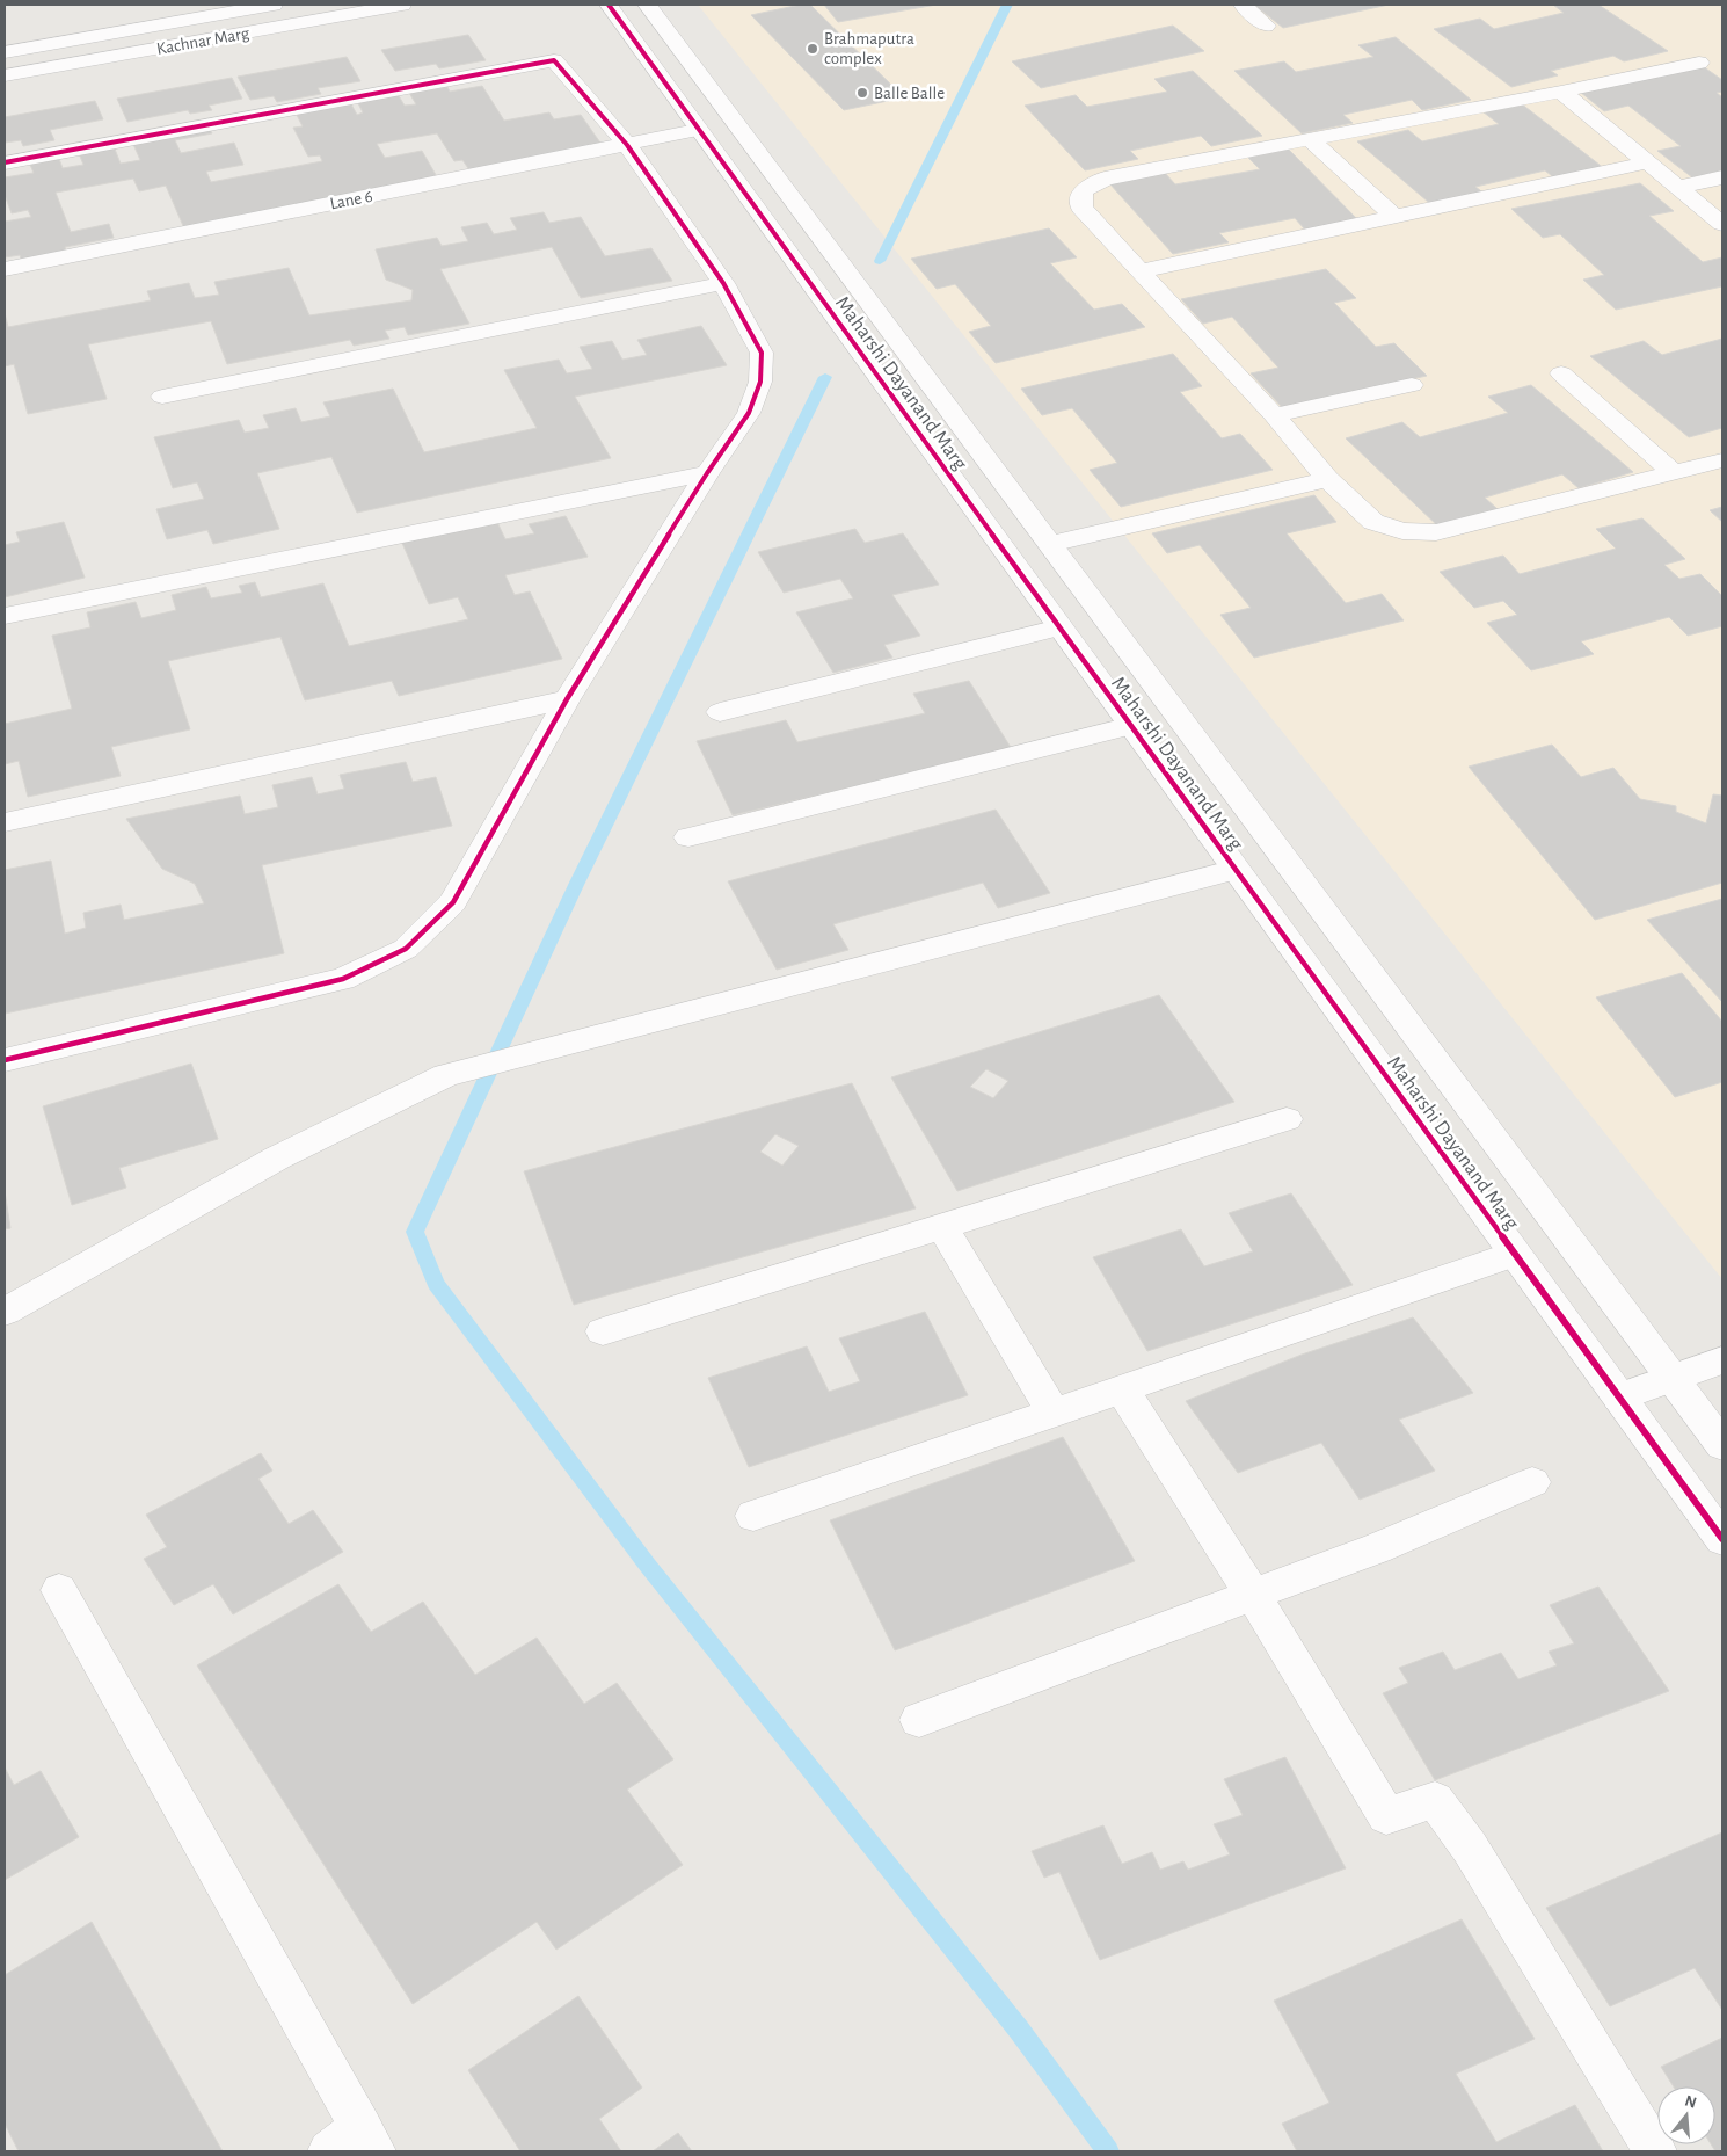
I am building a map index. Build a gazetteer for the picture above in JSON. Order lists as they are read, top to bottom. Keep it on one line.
{"streets":{"street":["Kachnar Marg","Lane 6","Maharshi Dayanand Marg"]},"crossings":[["Lane 6","Maharshi Dayanand Marg"]],"places":["Brahmaputra complex","Balle Balle"],"north":"top"}
